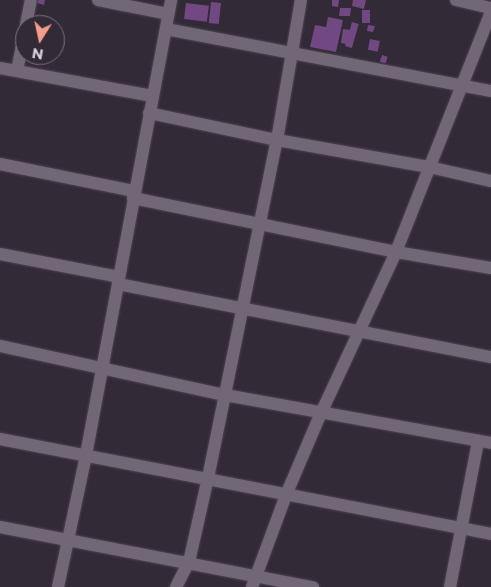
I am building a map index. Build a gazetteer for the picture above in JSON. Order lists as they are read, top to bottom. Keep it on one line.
{"north":"bottom"}
